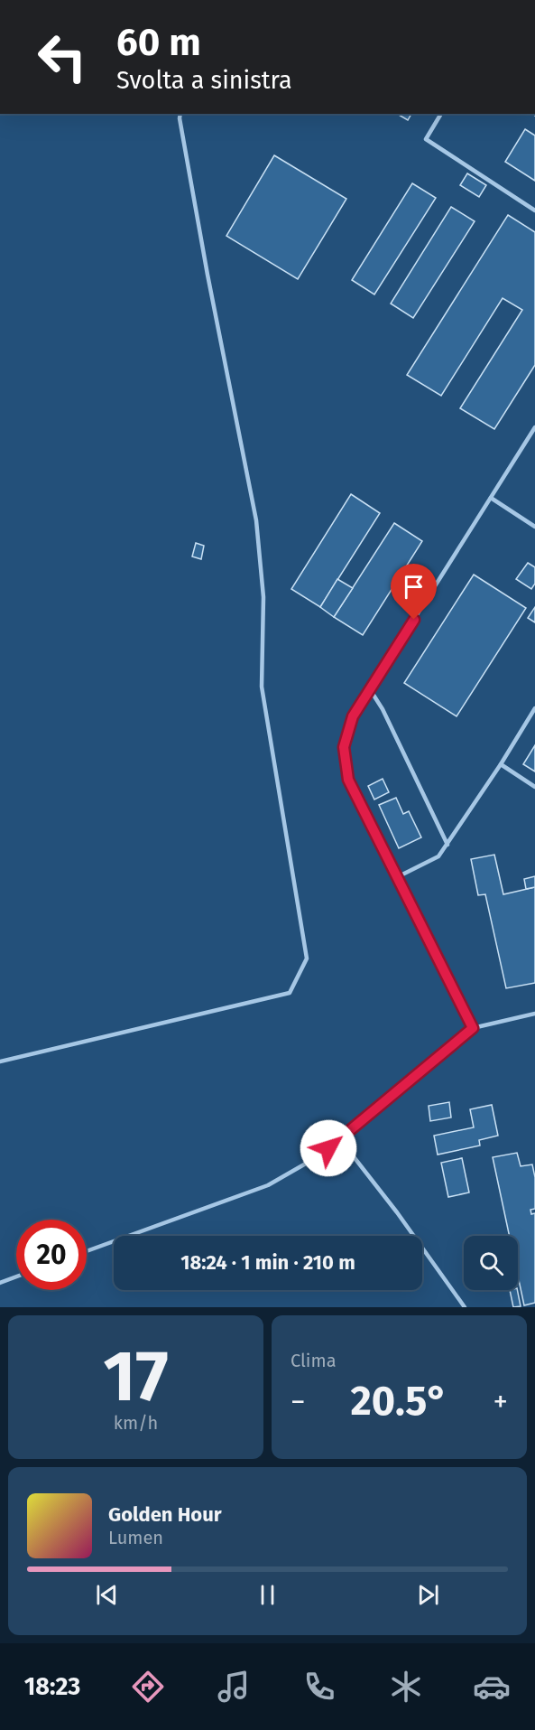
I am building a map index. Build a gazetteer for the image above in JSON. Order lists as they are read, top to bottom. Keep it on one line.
{"page":{"turn":["60 m","Svolta a sinistra"],"limit":"20","trip":"18:24 · 1 min · 210 m","tile":[["17","km/h"],"Clima"],"heat":["−","20.5°","+"],"song":["Golden Hour","Lumen"],"tabs":"18:23"}}
